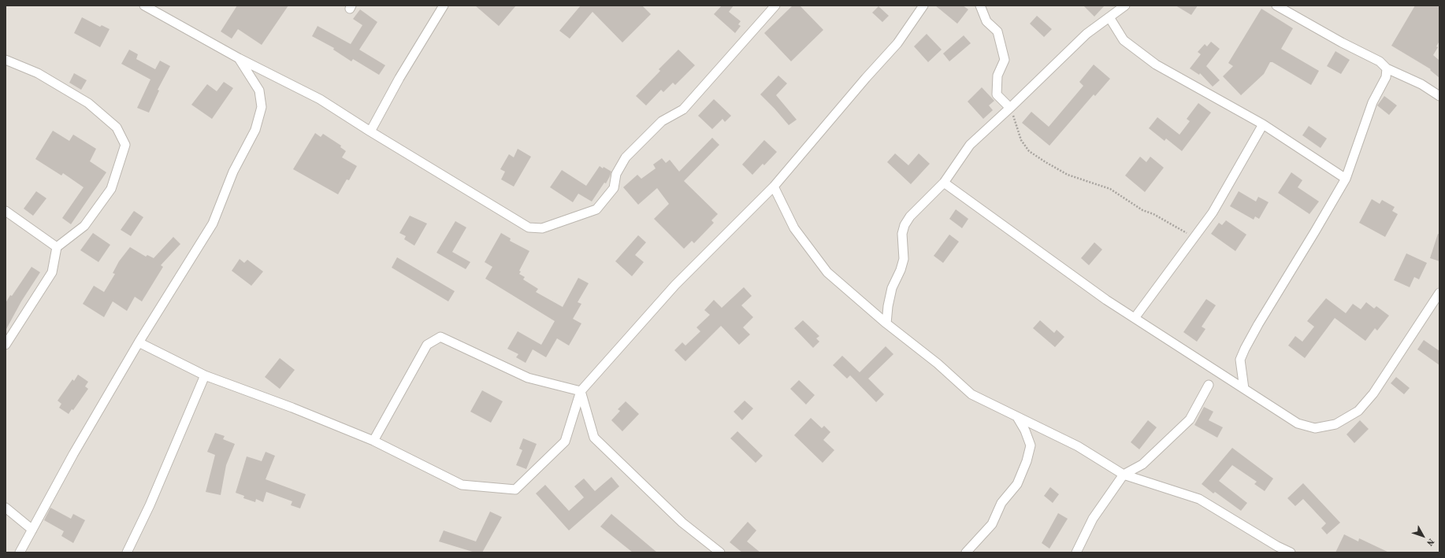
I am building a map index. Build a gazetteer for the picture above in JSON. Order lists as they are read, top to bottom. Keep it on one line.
{"north":"bottom right"}
